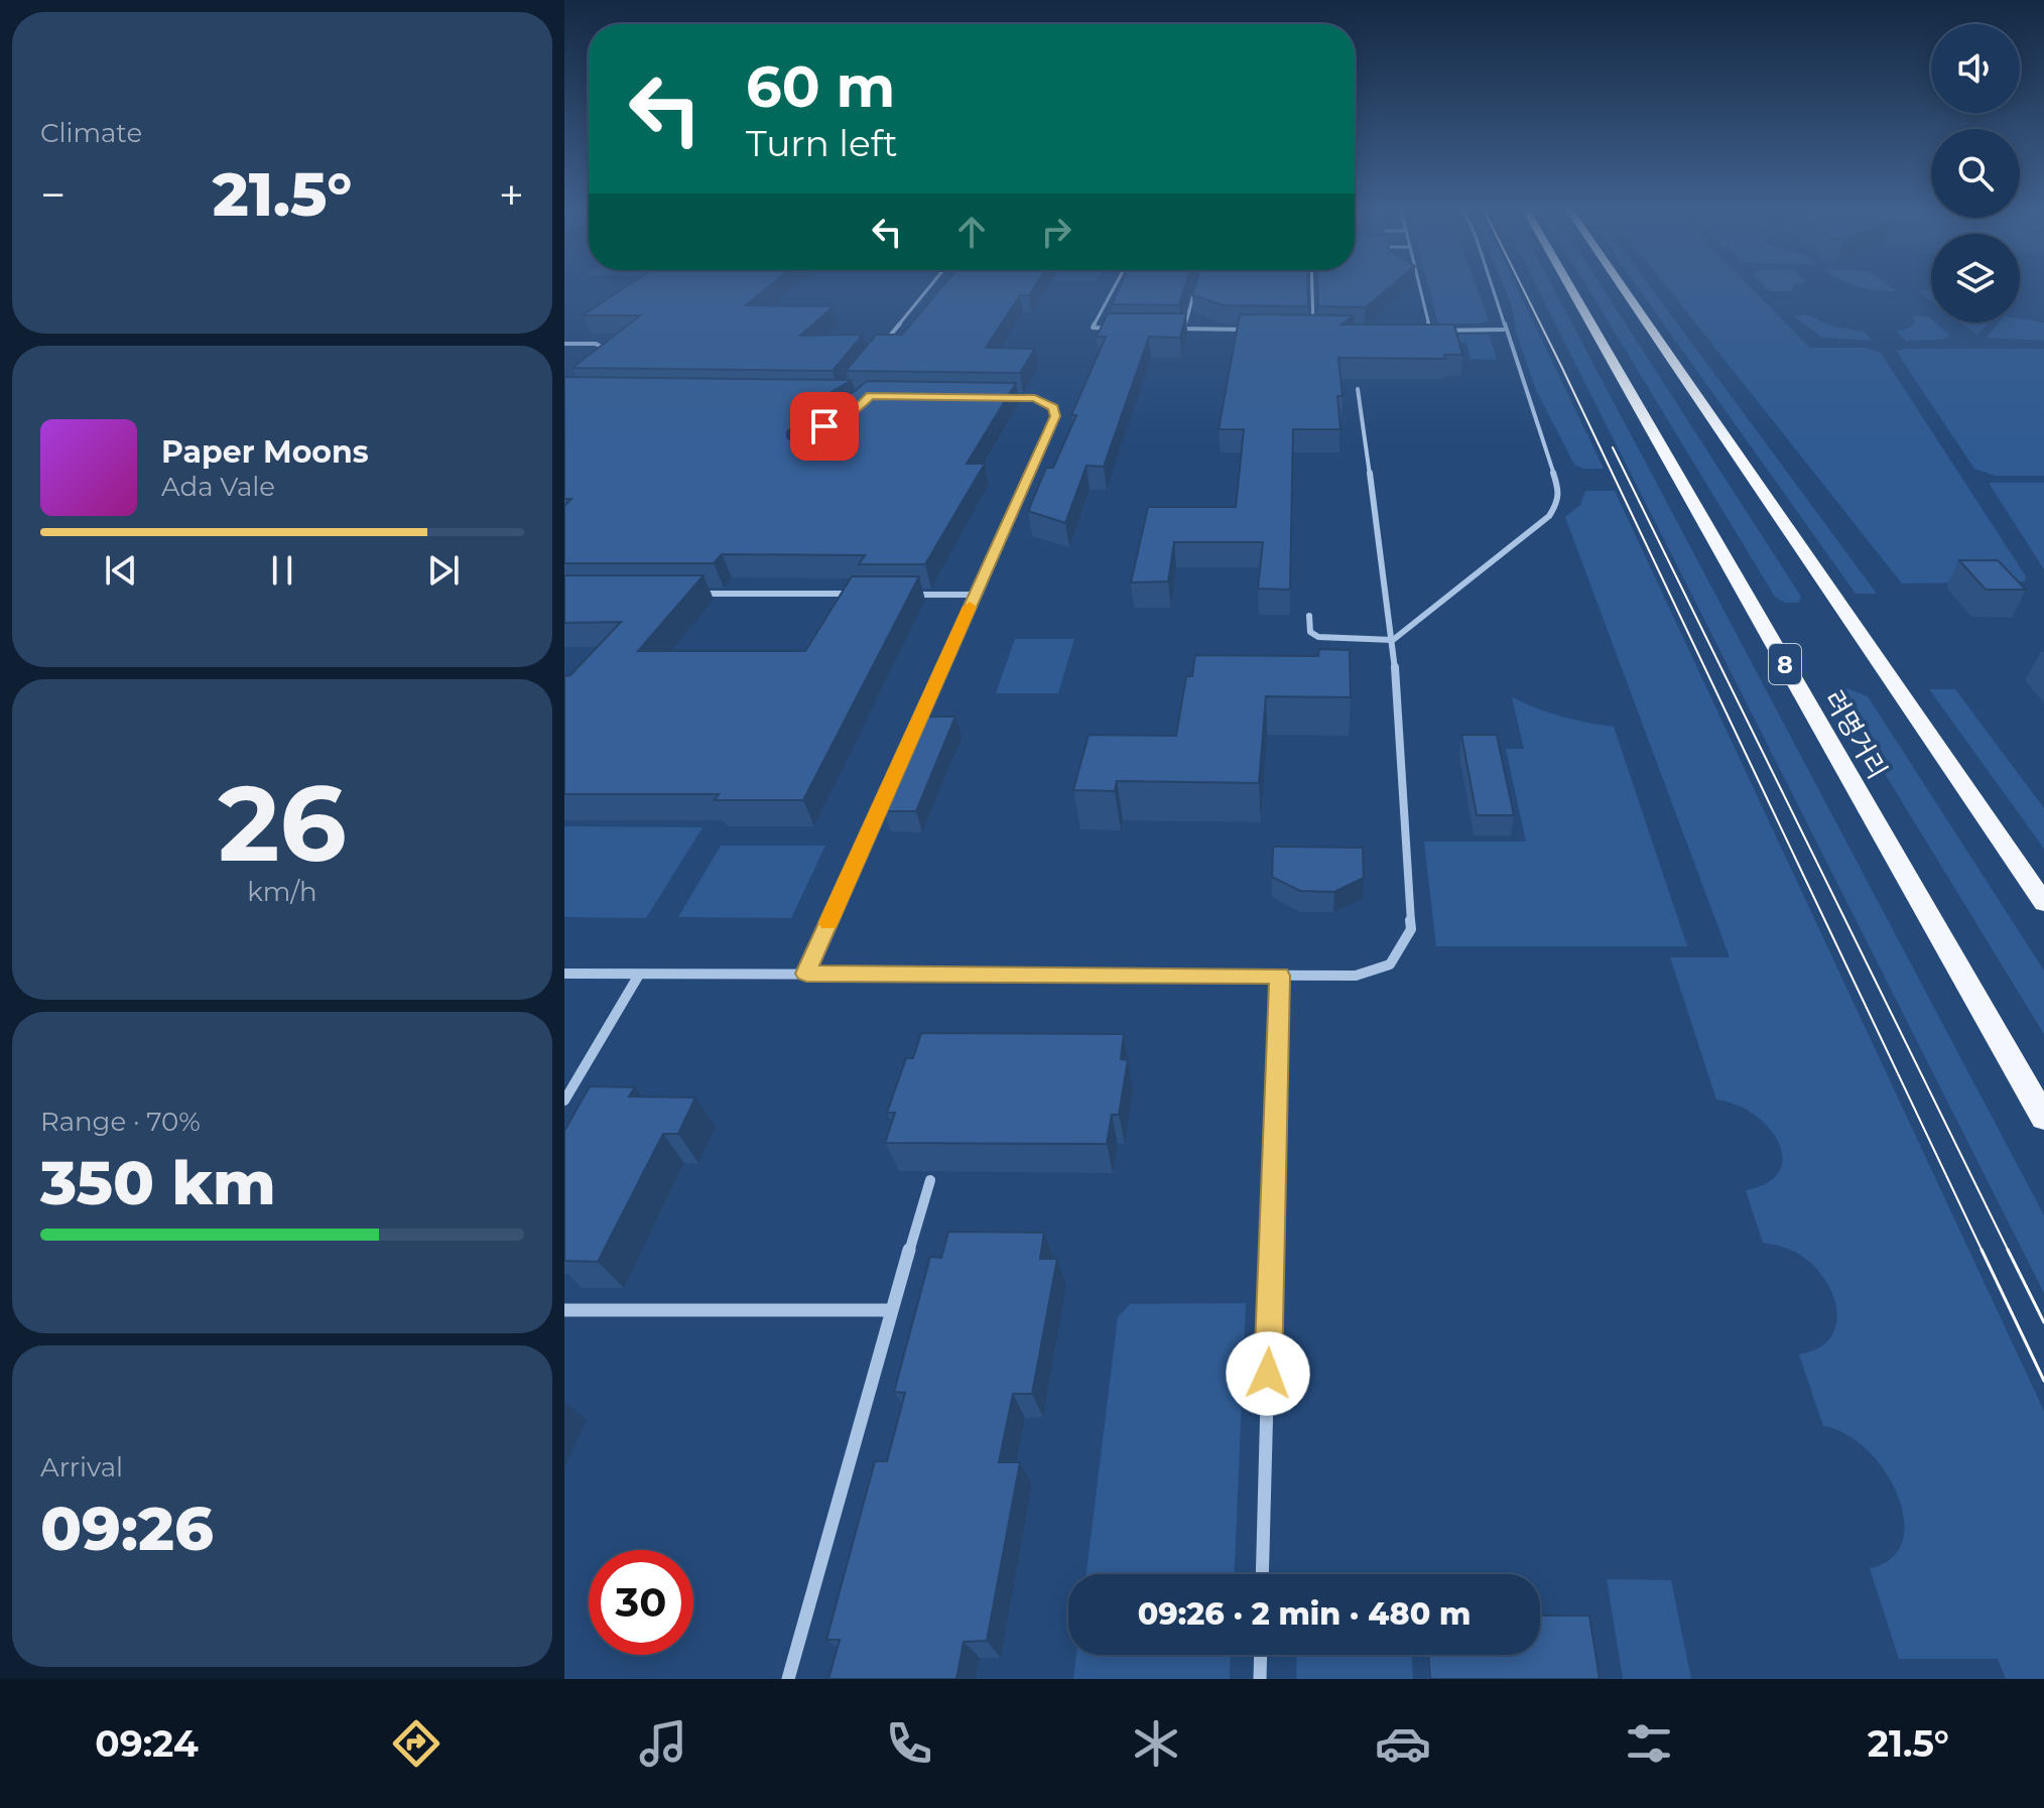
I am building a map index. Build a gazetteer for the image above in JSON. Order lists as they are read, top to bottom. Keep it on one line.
{"streets":{"highway":["8","려명거리"]},"page":{"tile":["Climate",["26","km/h"],["Range · 70%","350 km"],["Arrival","09:26"]],"turn":["60 m","Turn left"],"heat":["−","21.5°","+"],"song":["Paper Moons","Ada Vale"],"limit":"30","trip":"09:26 · 2 min · 480 m","tabs":["09:24","21.5°"]}}
